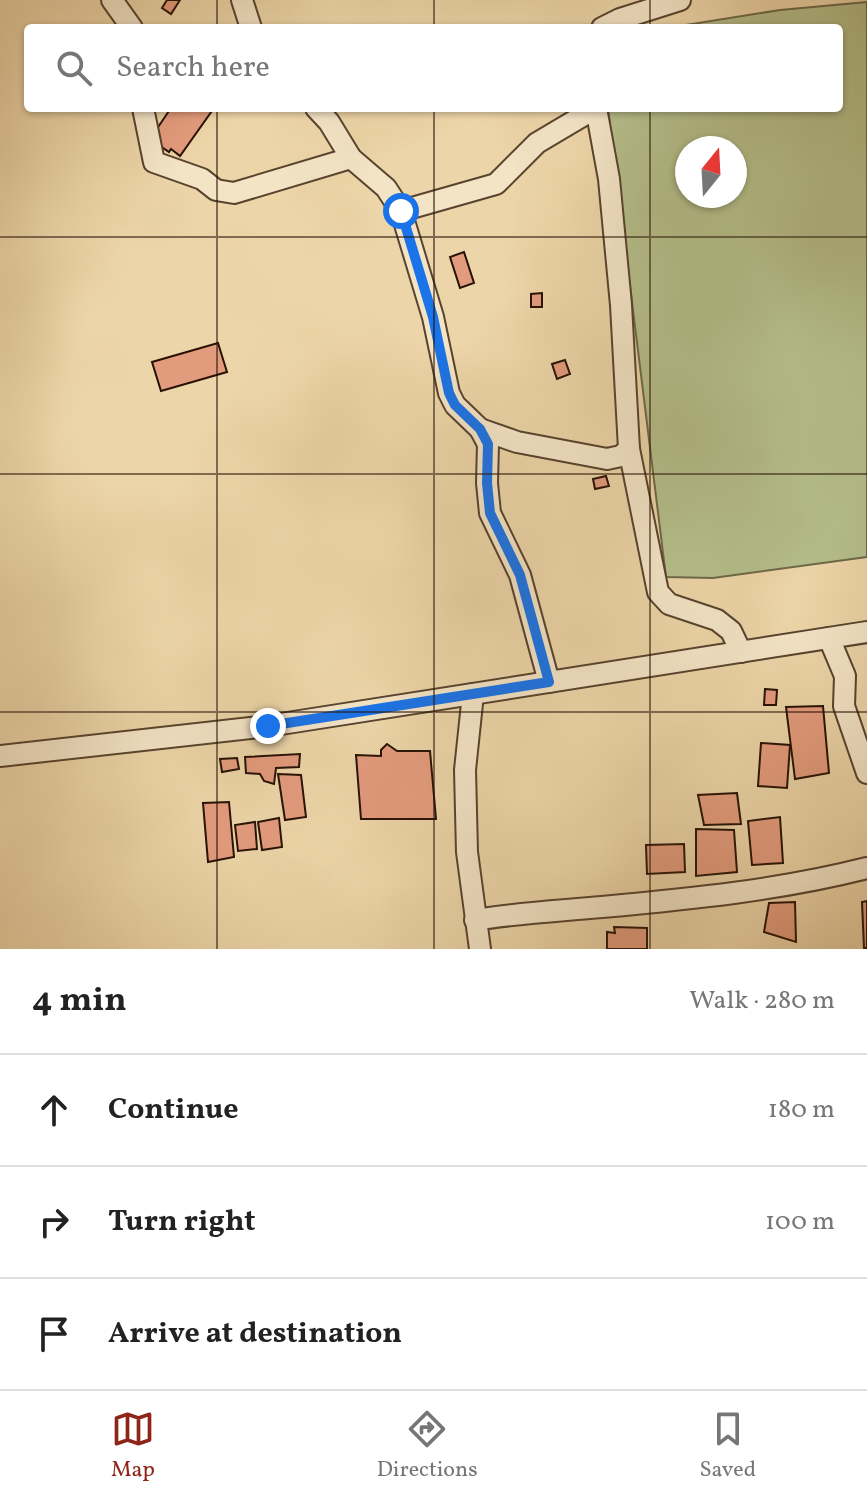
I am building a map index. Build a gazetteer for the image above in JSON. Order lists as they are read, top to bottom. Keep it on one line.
{"north":"top","page":{"search":"Search here","heading":["4 min","Walk · 280 m"],"list":[["Continue","180 m"],["Turn right","100 m"],"Arrive at destination"],"nav":["Map","Directions","Saved"]}}
